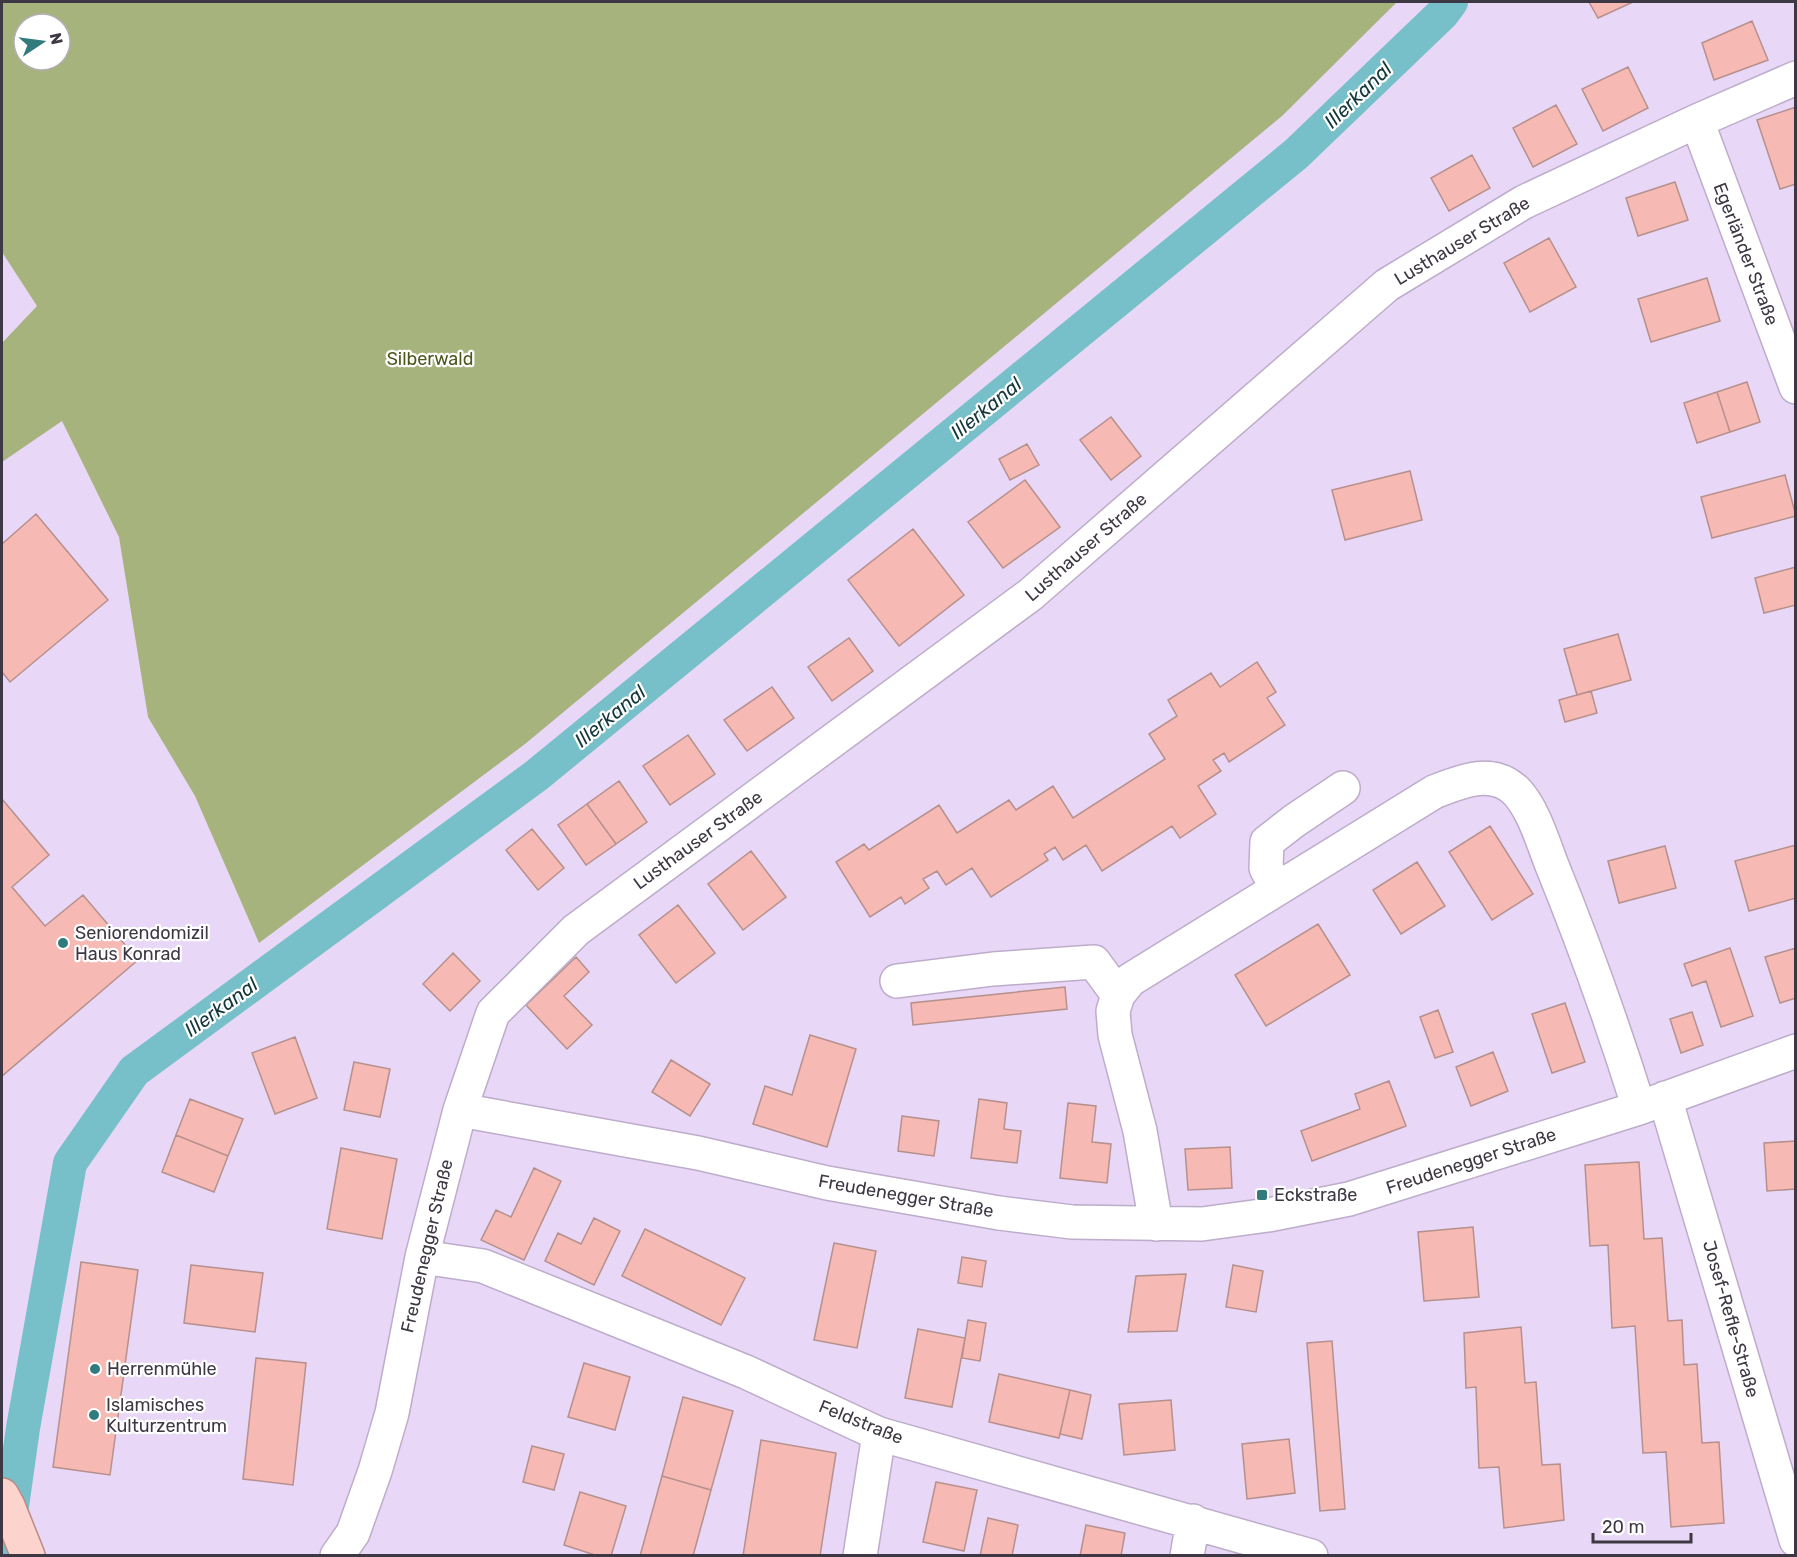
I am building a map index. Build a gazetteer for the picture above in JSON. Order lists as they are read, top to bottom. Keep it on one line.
{"streets":{"street":["Lusthauser Straße","Egerländer Straße","Freudenegger Straße","Josef-Refle-Straße","Feldstraße"]},"crossings":[["Lusthauser Straße","Egerländer Straße"],["Lusthauser Straße","Freudenegger Straße"],["Freudenegger Straße","Josef-Refle-Straße"],["Freudenegger Straße","Feldstraße"]],"water":["Illerkanal"],"parks":["Silberwald"],"places":{"other":["Seniorendomizil Haus Konrad","Herrenmühle","Islamisches Kulturzentrum"],"transit":["Eckstraße"]},"scale_bar":"20 m","north":"right"}
